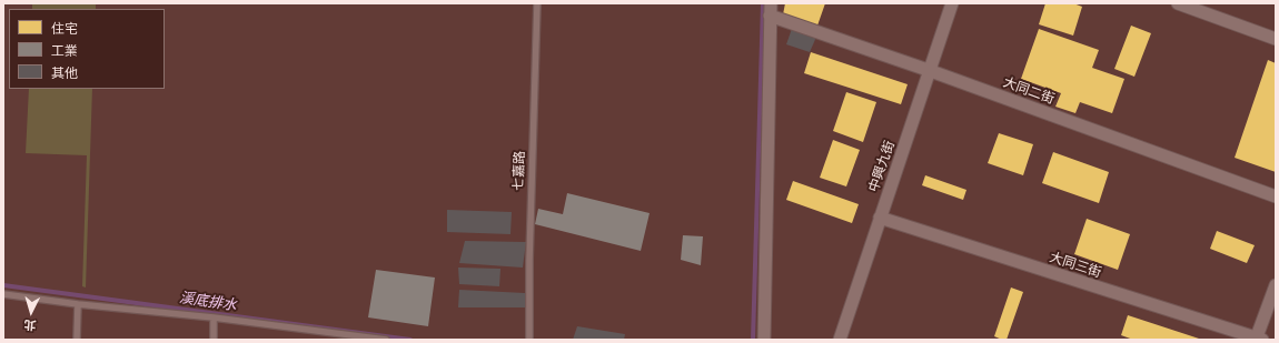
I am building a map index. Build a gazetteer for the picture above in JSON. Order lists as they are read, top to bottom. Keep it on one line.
{"streets":{"street":["大同二街","中興九街","大同三街"],"lane":["七嘉路"]},"crossings":[["大同二街","中興九街"],["中興九街","大同三街"]],"water":["溪底排水"],"legend":["住宅","工業","其他"],"north":"bottom"}
